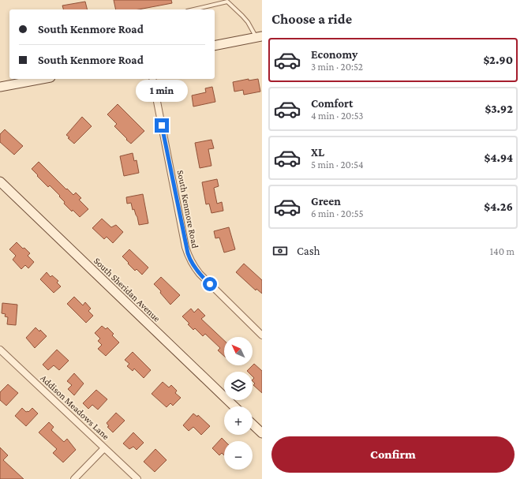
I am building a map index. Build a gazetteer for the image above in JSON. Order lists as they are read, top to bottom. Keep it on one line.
{"streets":{"street":["South Kenmore Road","South Sheridan Avenue","Addison Meadows Lane"]},"north":"top left","page":{"heading":"Choose a ride","banner":["South Kenmore Road","South Kenmore Road"],"list":[{"name":"Economy","note":"3 min · 20:52","value":"$2.90"},{"name":"Comfort","note":"4 min · 20:53","value":"$3.92"},{"name":"XL","note":"5 min · 20:54","value":"$4.94"},{"name":"Green","note":"6 min · 20:55","value":"$4.26"}],"bubble":"1 min","pay":["Cash","140 m"],"map_buttons":["+","−"],"buttons":"Confirm"}}
